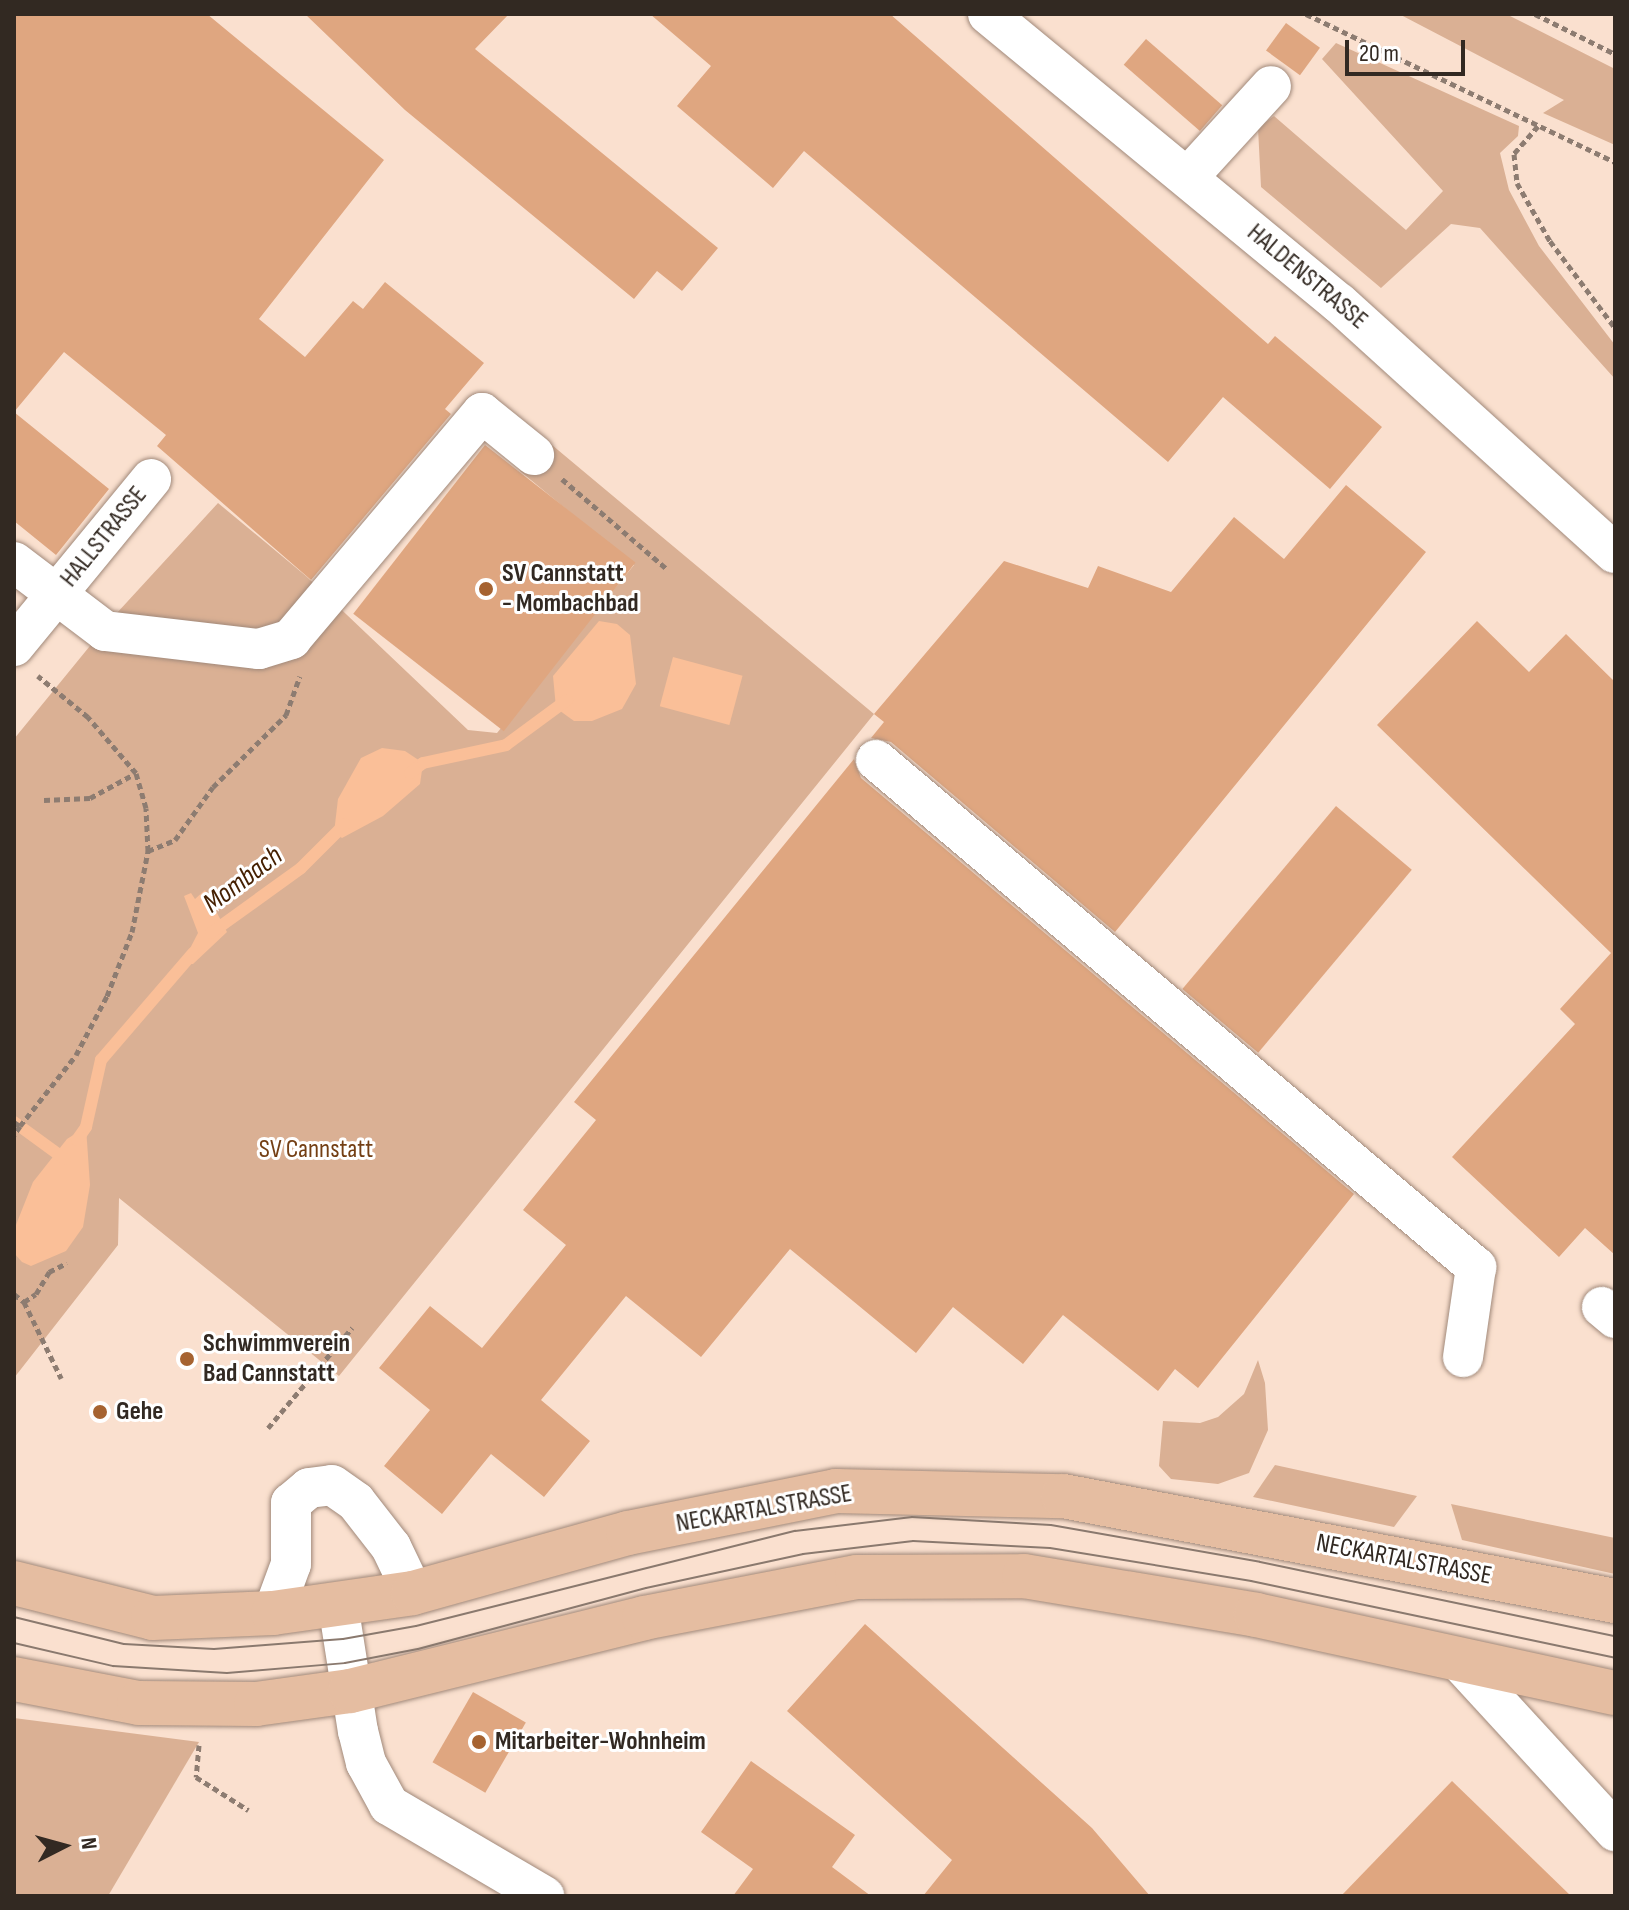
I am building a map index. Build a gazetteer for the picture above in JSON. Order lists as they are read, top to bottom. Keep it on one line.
{"streets":{"main road":["NECKARTALSTRASSE"],"street":["HALDENSTRASSE","HALLSTRASSE"]},"water":["Mombach"],"parks":["SV Cannstatt"],"places":["SV Cannstatt - Mombachbad","Schwimmverein Bad Cannstatt","Gehe","Mitarbeiter-Wohnheim"],"scale_bar":"20 m","north":"right"}
